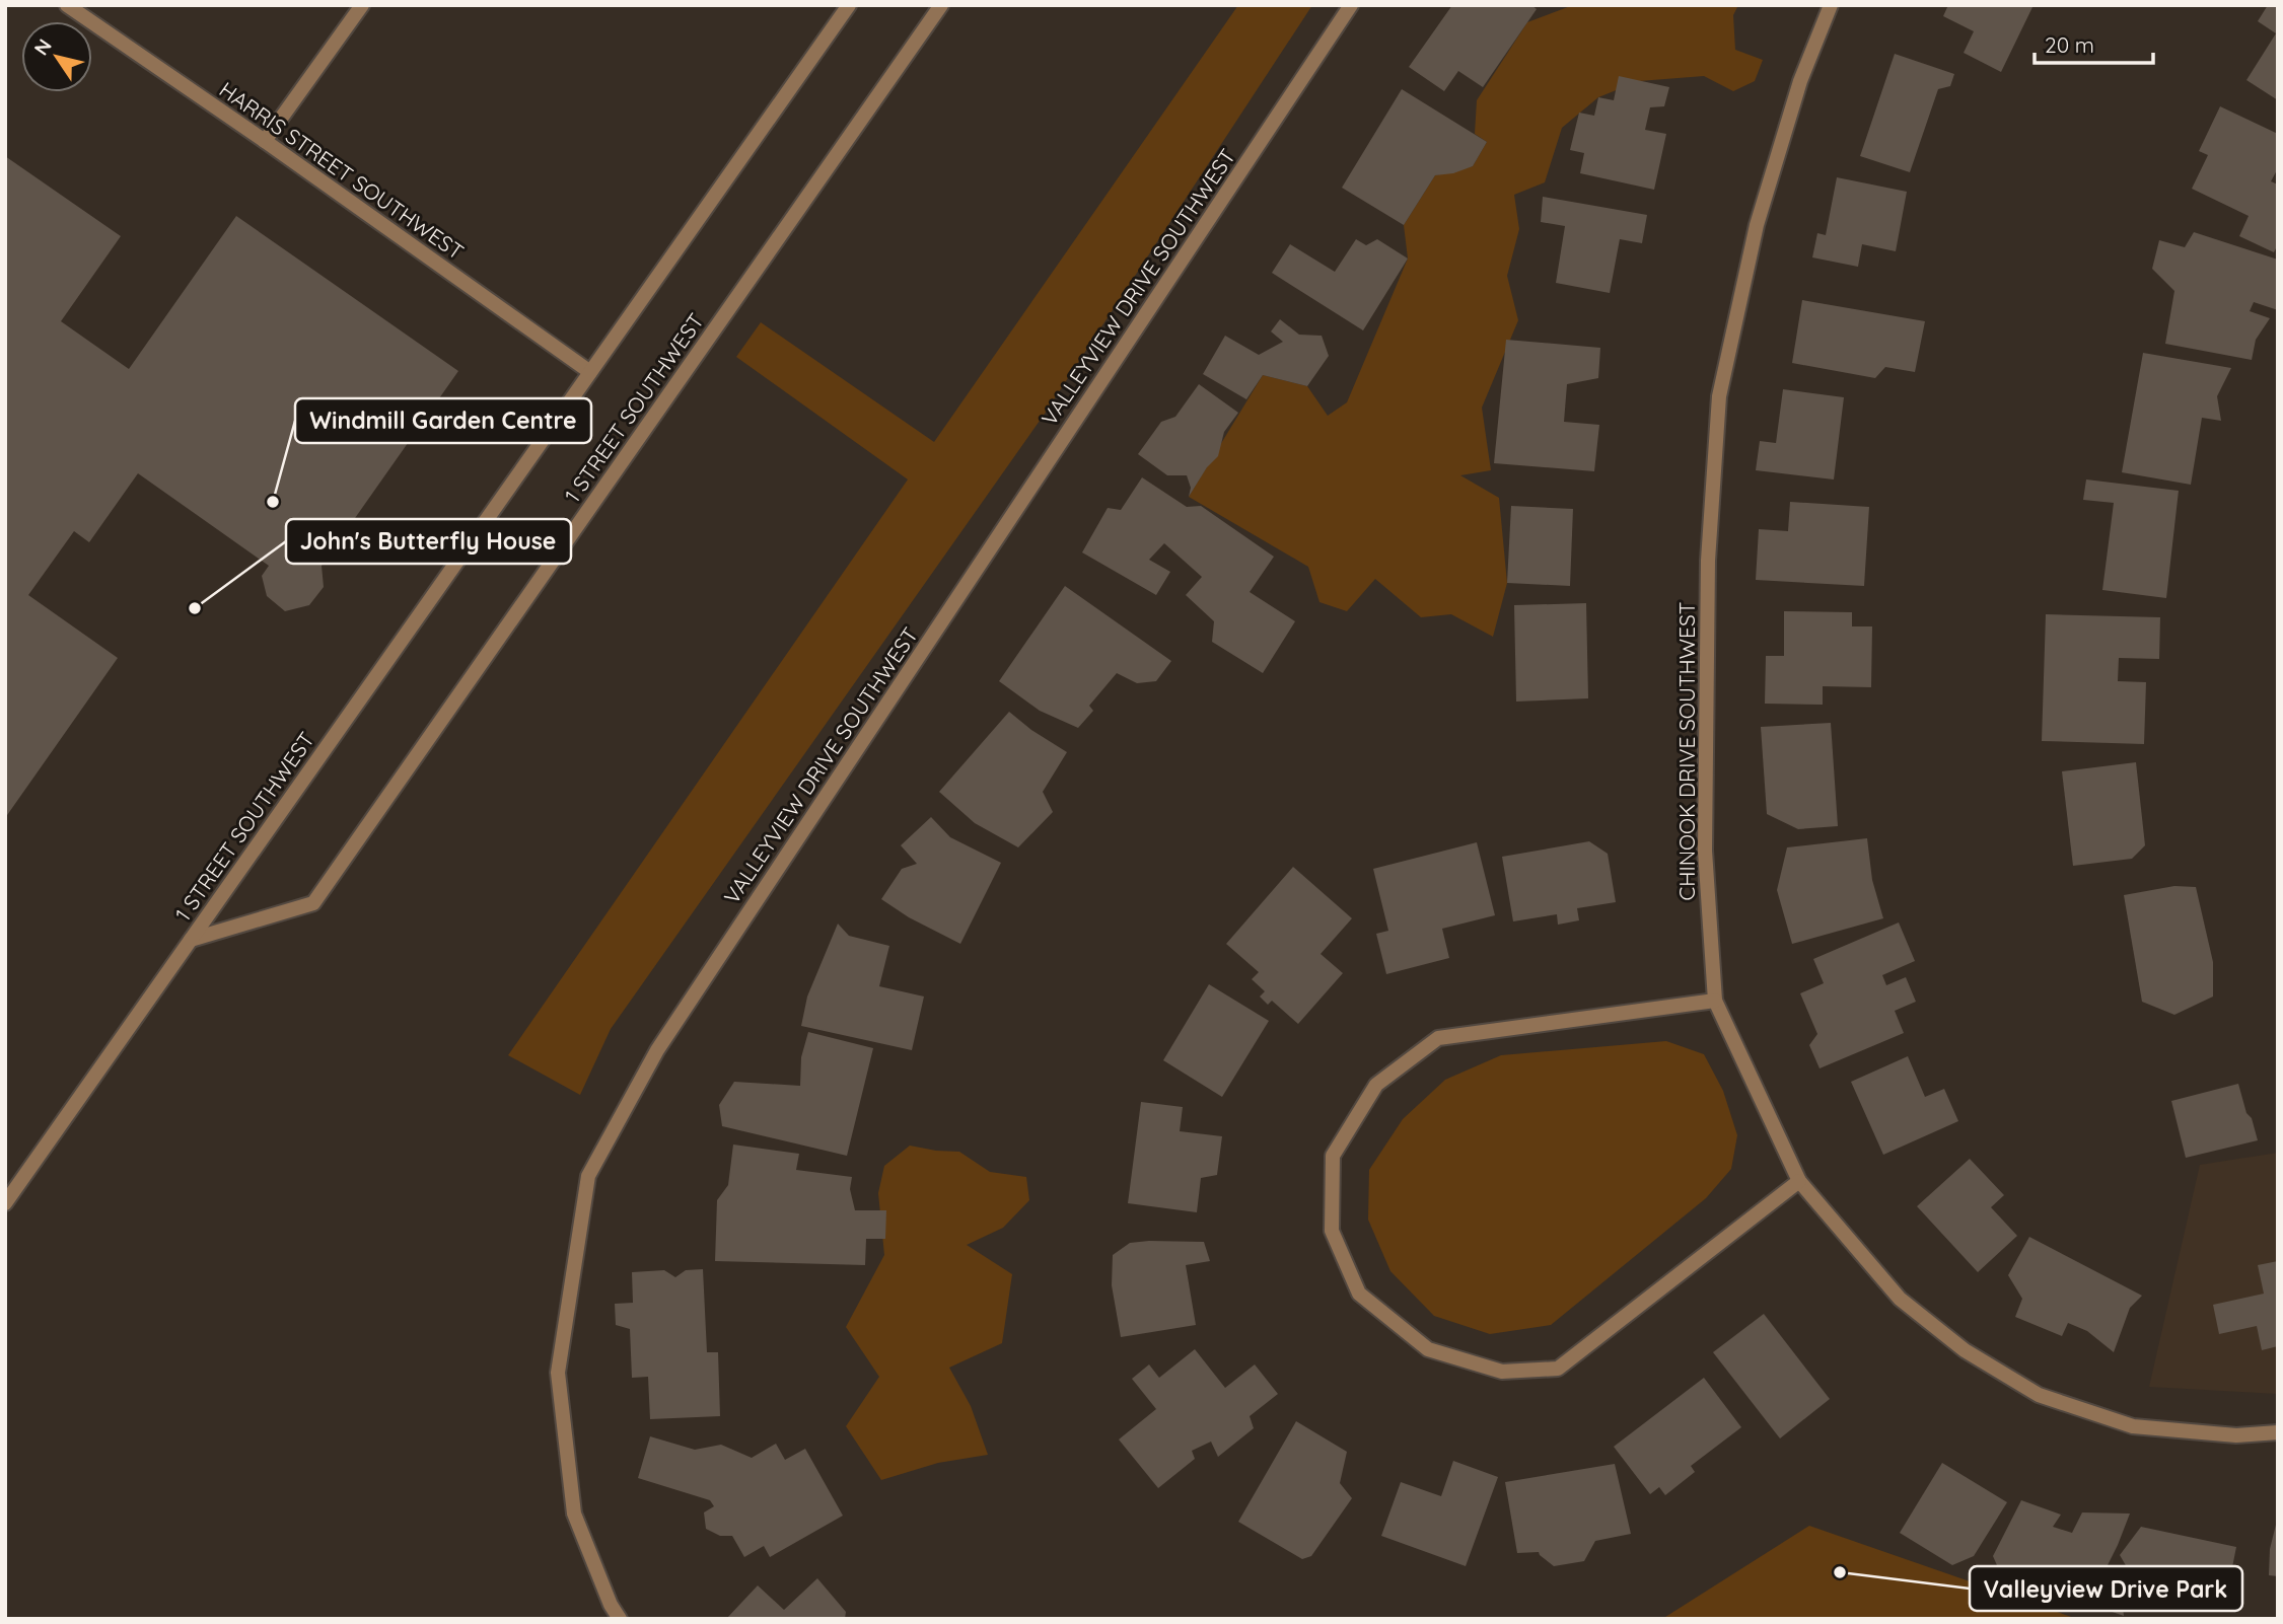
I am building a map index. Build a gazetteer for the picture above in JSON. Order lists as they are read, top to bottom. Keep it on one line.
{"streets":{"street":["HARRIS STREET SOUTHWEST","VALLEYVIEW DRIVE SOUTHWEST","1 STREET SOUTHWEST","CHINOOK DRIVE SOUTHWEST"]},"crossings":[["HARRIS STREET SOUTHWEST","1 STREET SOUTHWEST"]],"places":["Windmill Garden Centre","John's Butterfly House","Valleyview Drive Park"],"scale_bar":"20 m","north":"top left"}
